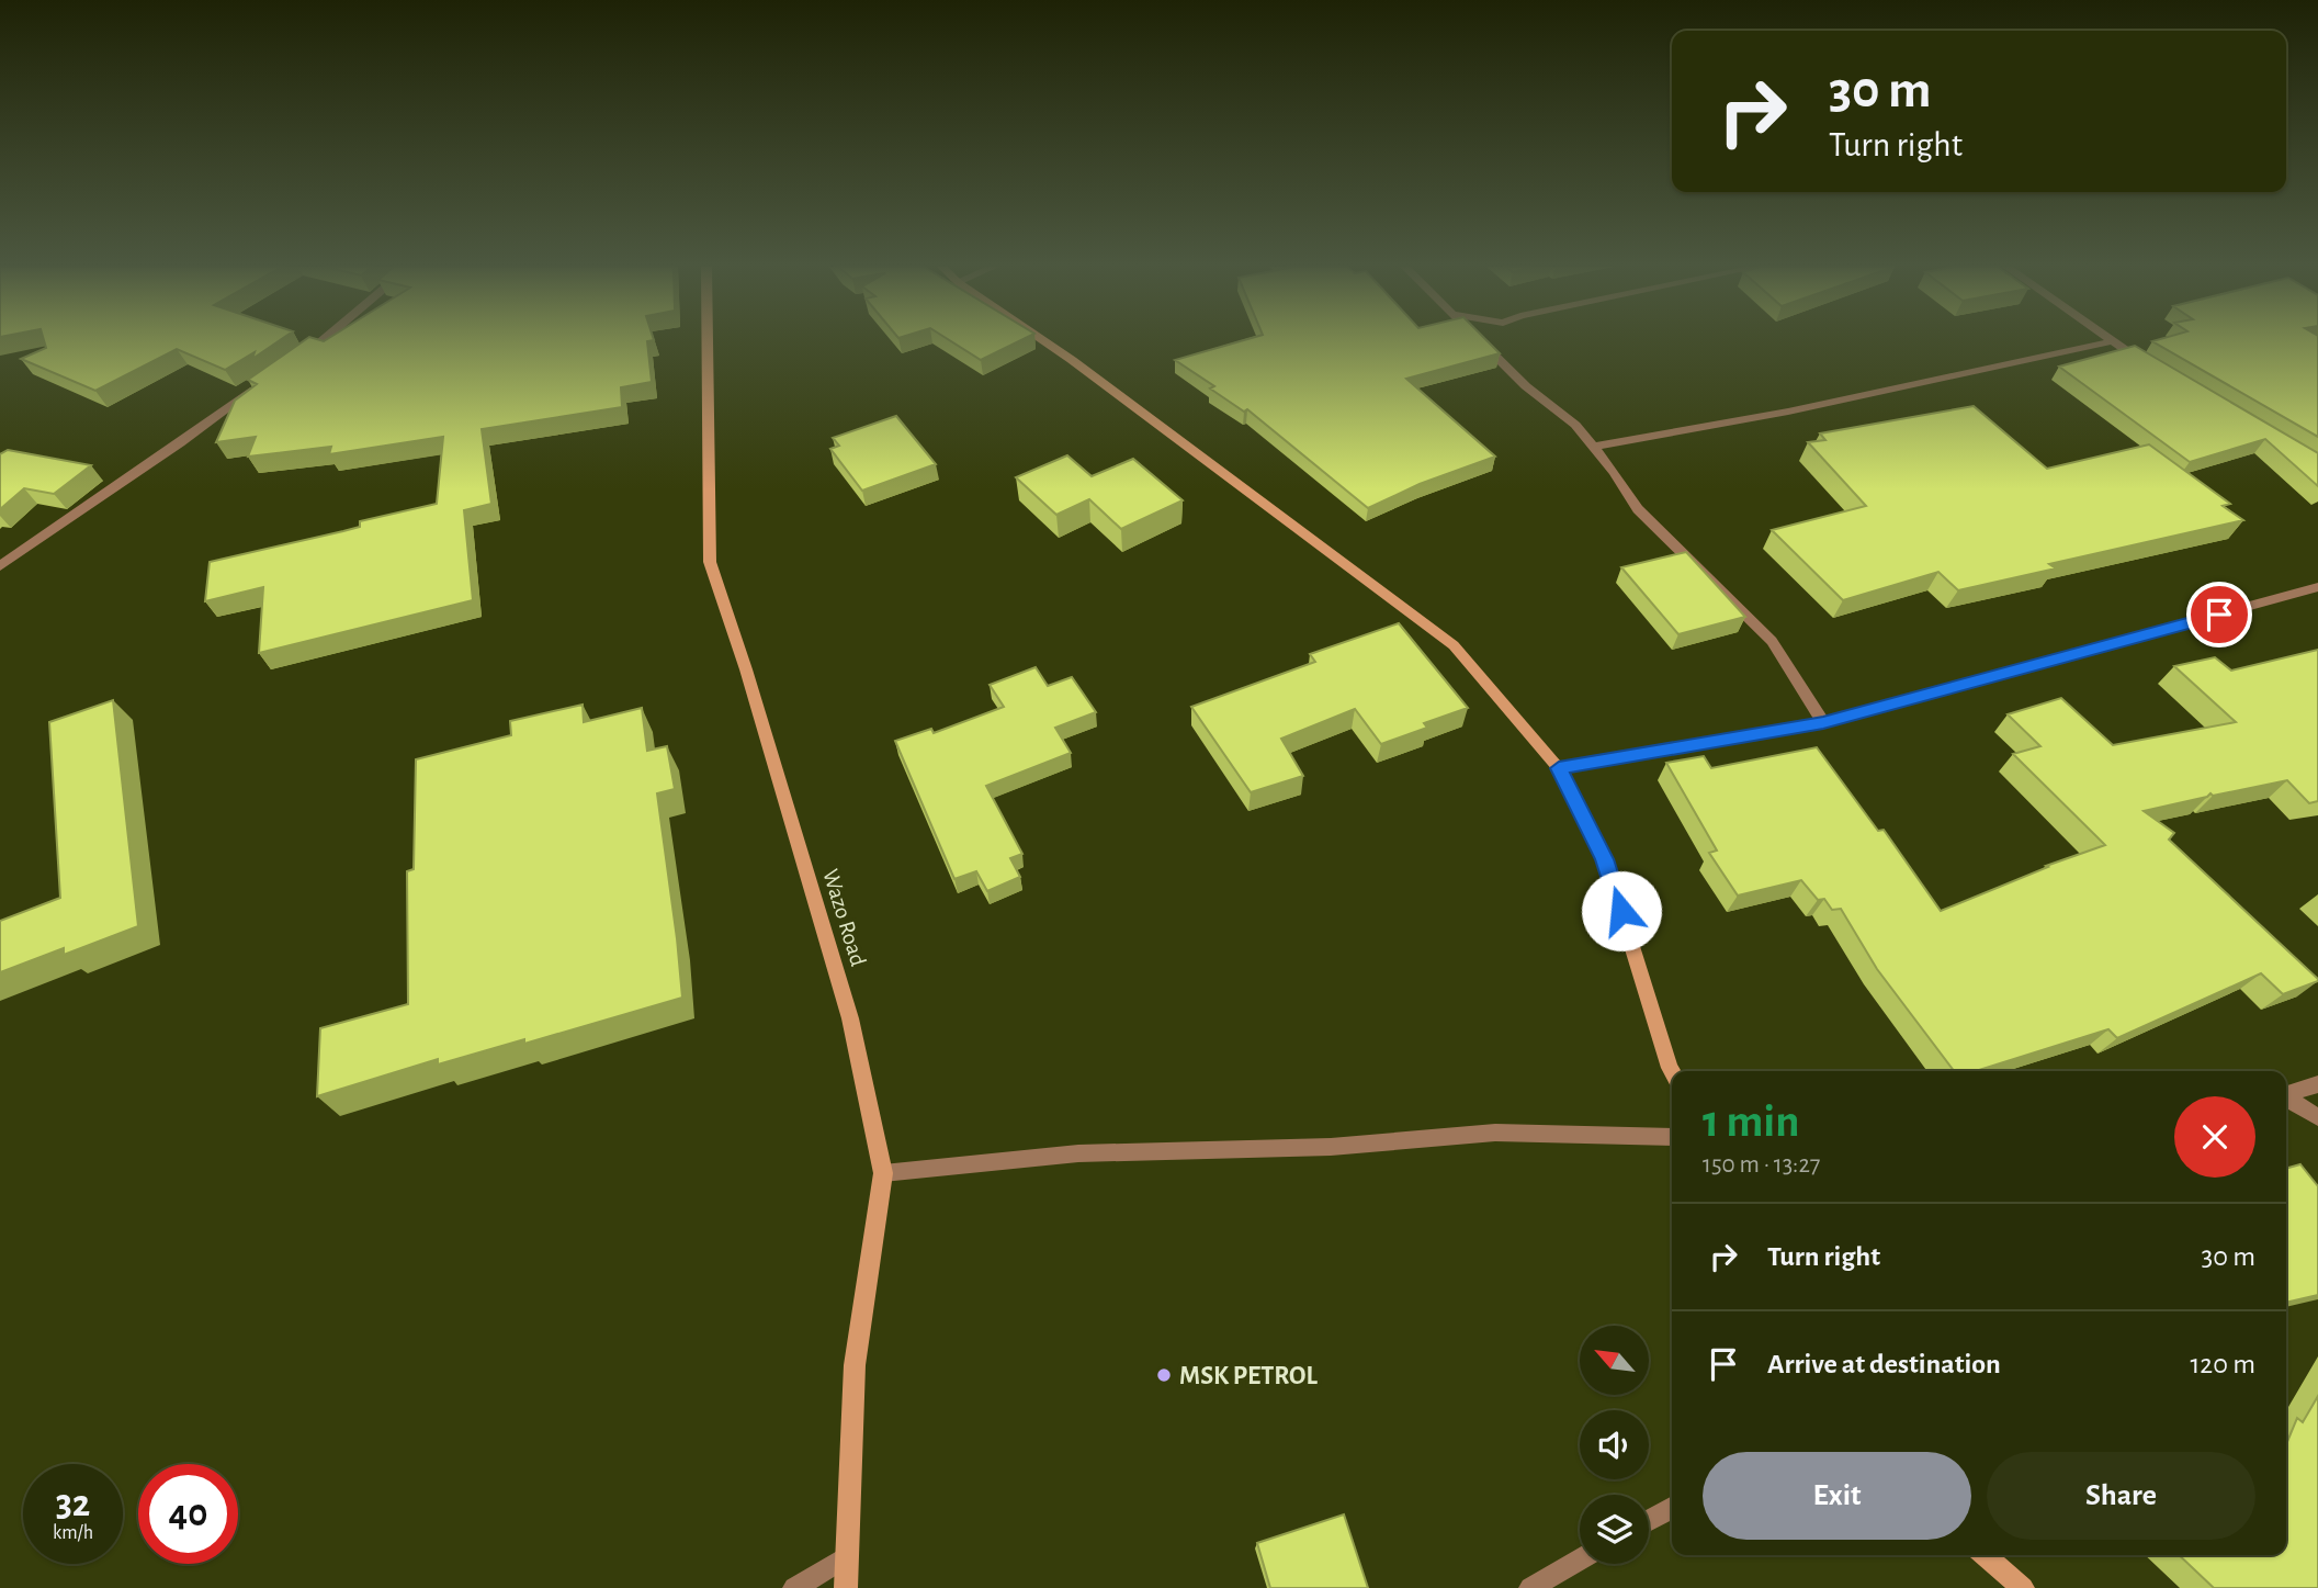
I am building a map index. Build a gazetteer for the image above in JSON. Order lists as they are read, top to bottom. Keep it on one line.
{"streets":{"main road":["Wazo Road"]},"places":["MSK PETROL"],"north":"top left","page":{"turn":["30 m","Turn right"],"heading":["1 min","150 m · 13:27"],"list":[{"name":"Turn right","value":"30 m"},{"name":"Arrive at destination","value":"120 m"}],"buttons":["Exit","Share"],"speed":"32 km/h","limit":"40"}}
